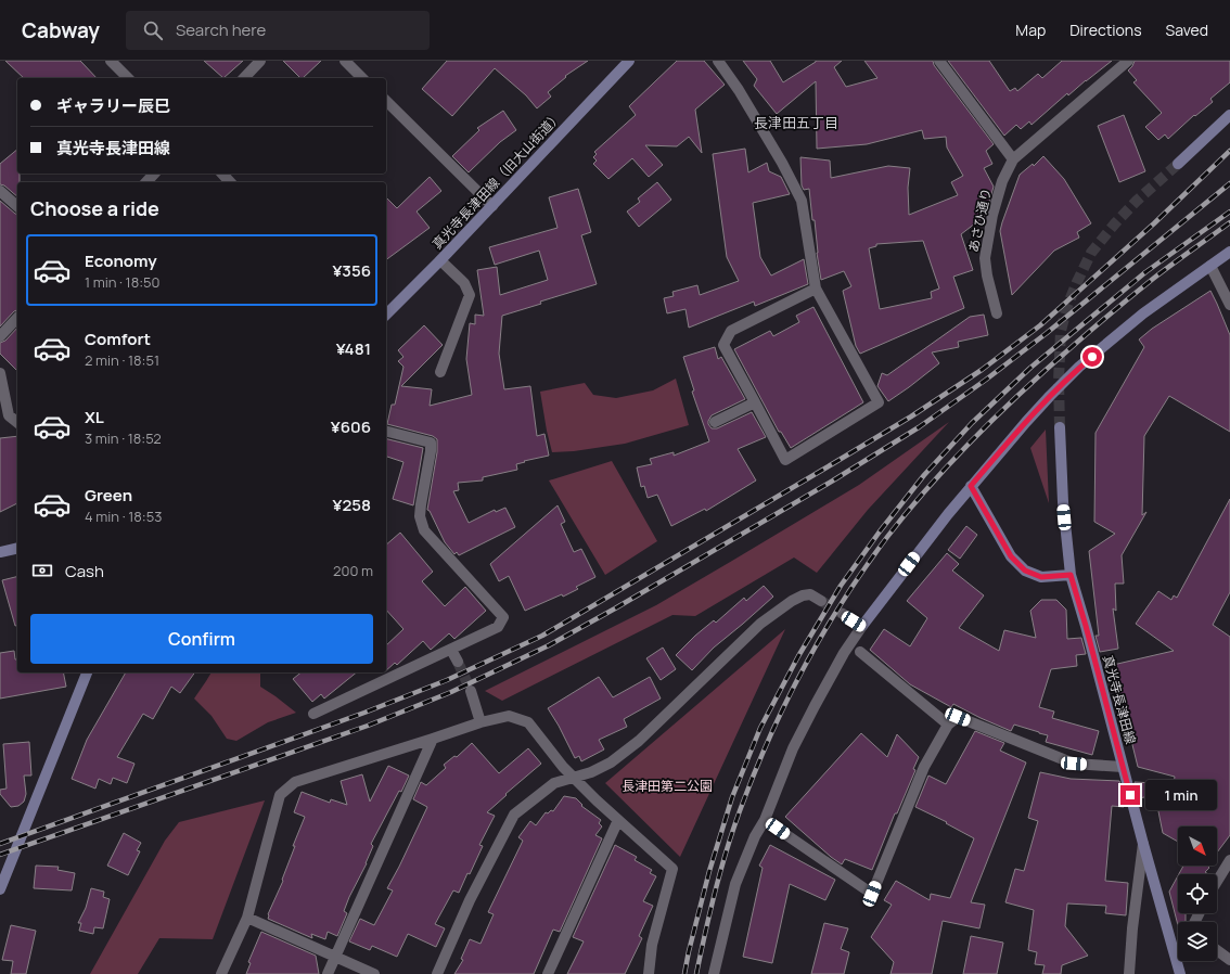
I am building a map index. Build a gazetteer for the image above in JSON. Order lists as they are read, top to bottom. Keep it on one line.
{"streets":{"main road":["真光寺長津田線（旧大山街道）","真光寺長津田線"],"street":["あさひ通り"]},"districts":["長津田五丁目"],"parks":["長津田第二公園"],"north":"bottom right","page":{"header":"Cabway","search":"Search here","nav":["Map","Directions","Saved"],"banner":["ギャラリー辰巳","真光寺長津田線"],"heading":"Choose a ride","list":[{"name":"Economy","note":"1 min · 18:50","value":"¥356"},{"name":"Comfort","note":"2 min · 18:51","value":"¥481"},{"name":"XL","note":"3 min · 18:52","value":"¥606"},{"name":"Green","note":"4 min · 18:53","value":"¥258"}],"pay":["Cash","200 m"],"buttons":"Confirm","bubble":"1 min"}}
